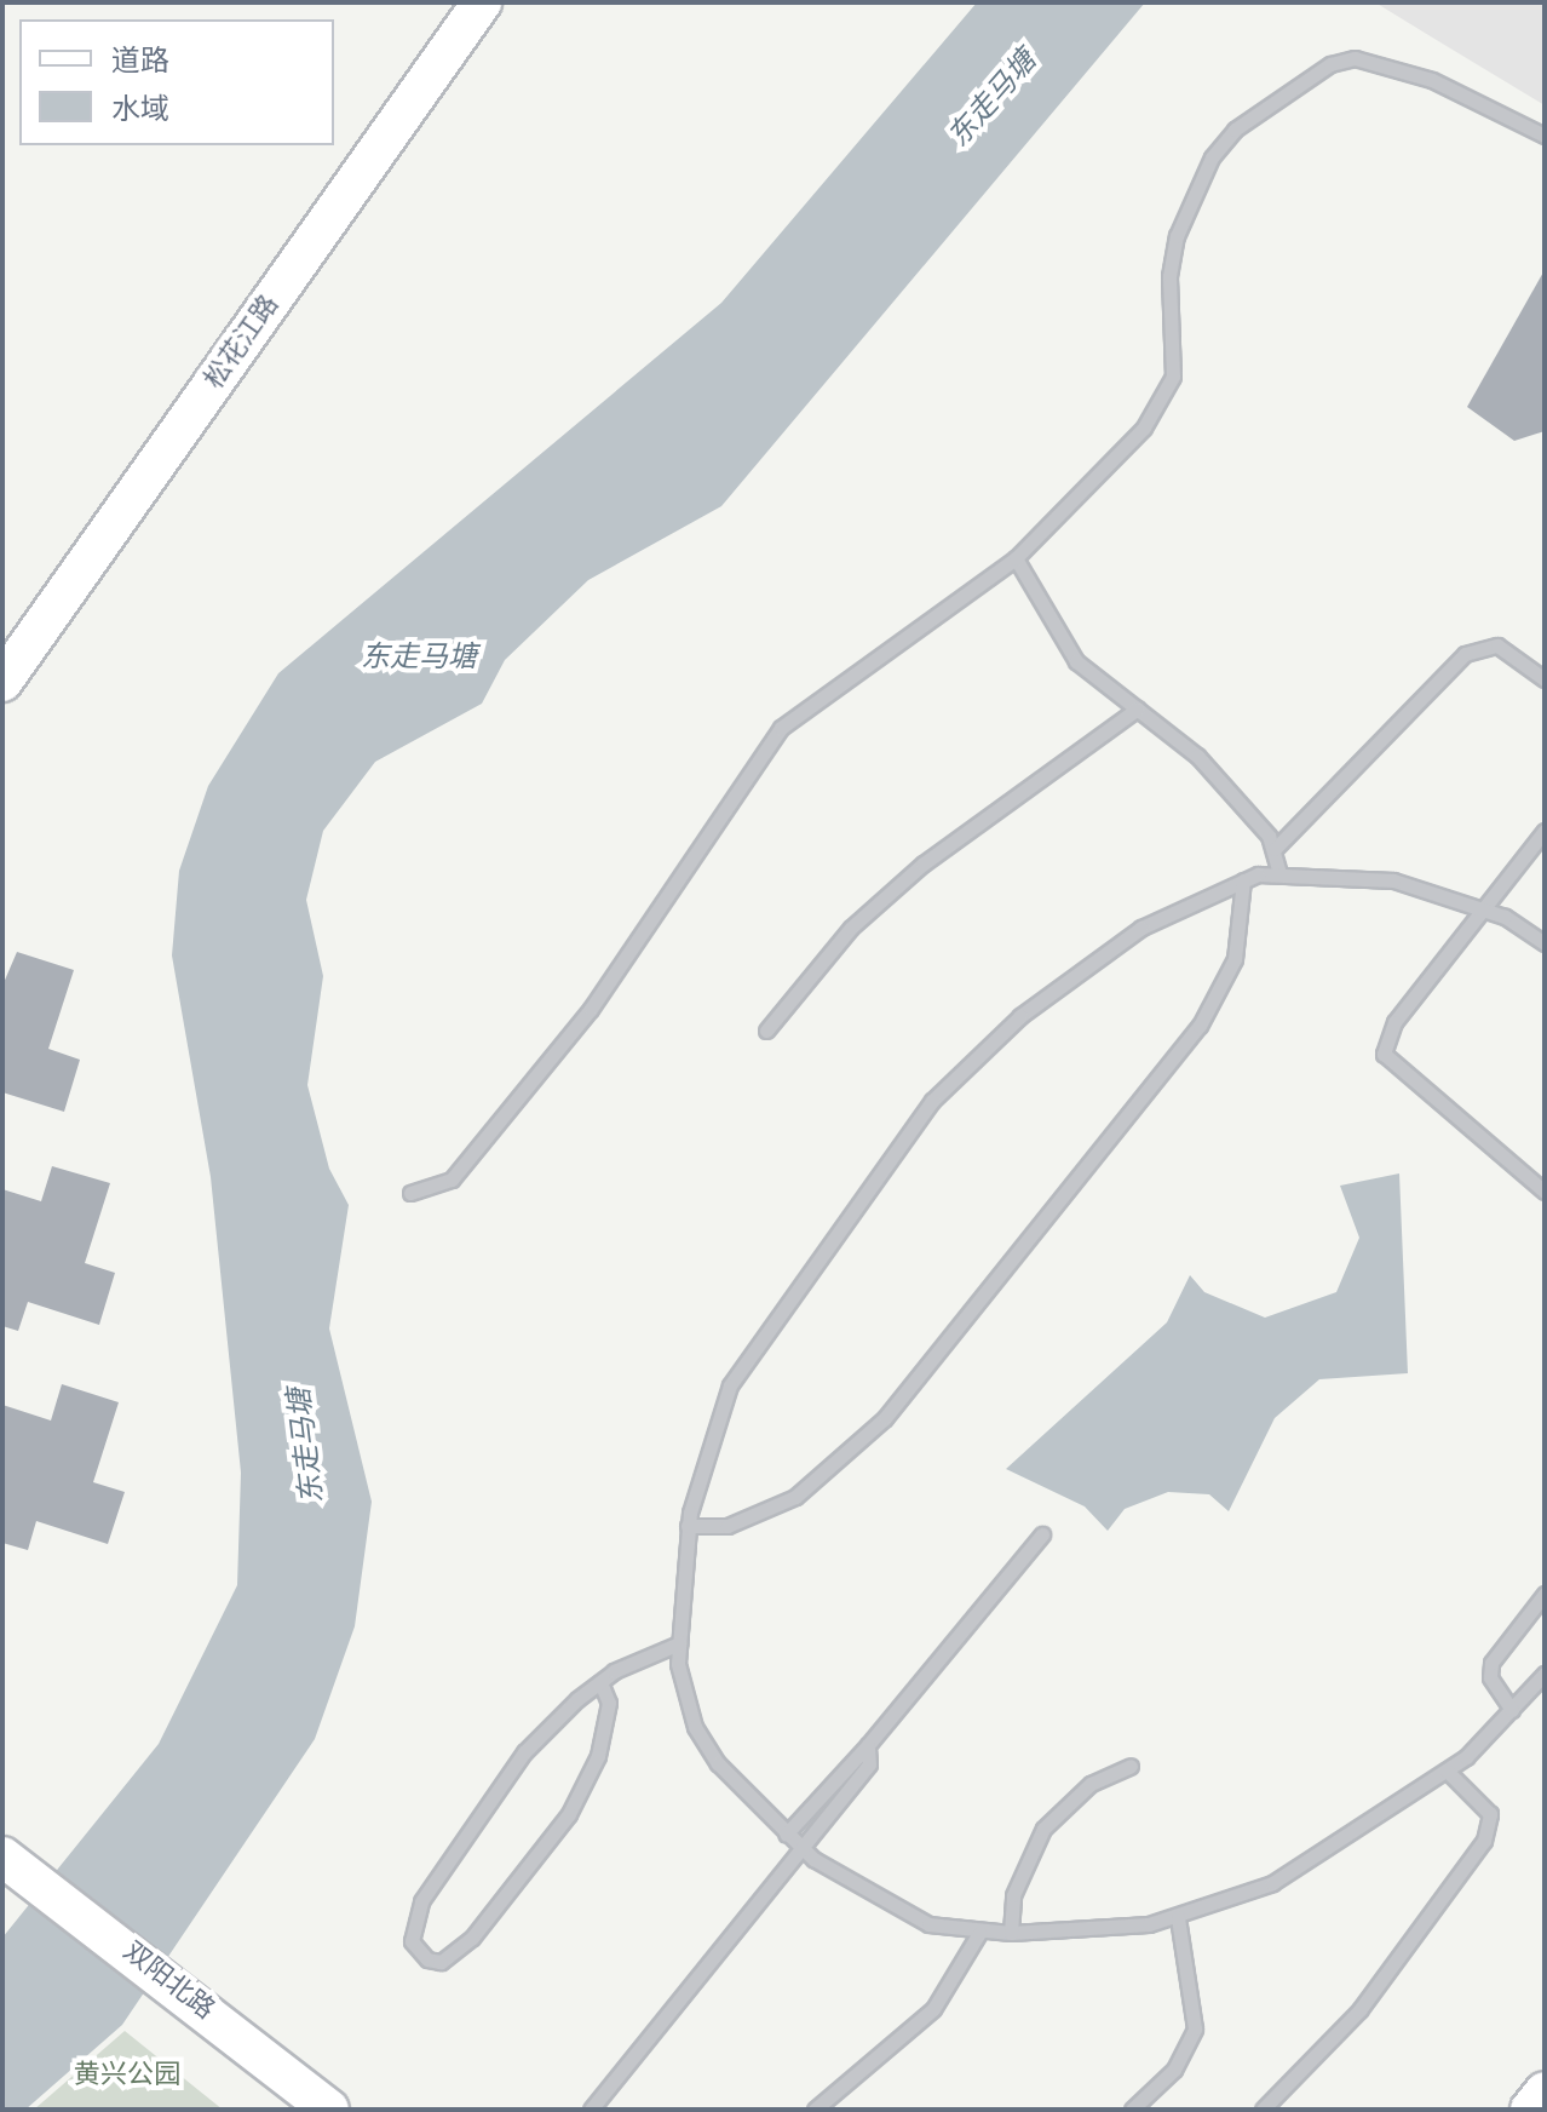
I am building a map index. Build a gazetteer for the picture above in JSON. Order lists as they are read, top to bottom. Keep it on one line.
{"streets":{"main road":["松花江路","双阳北路"]},"water":["东走马塘"],"parks":["黄兴公园"],"legend":["道路","水域"]}
